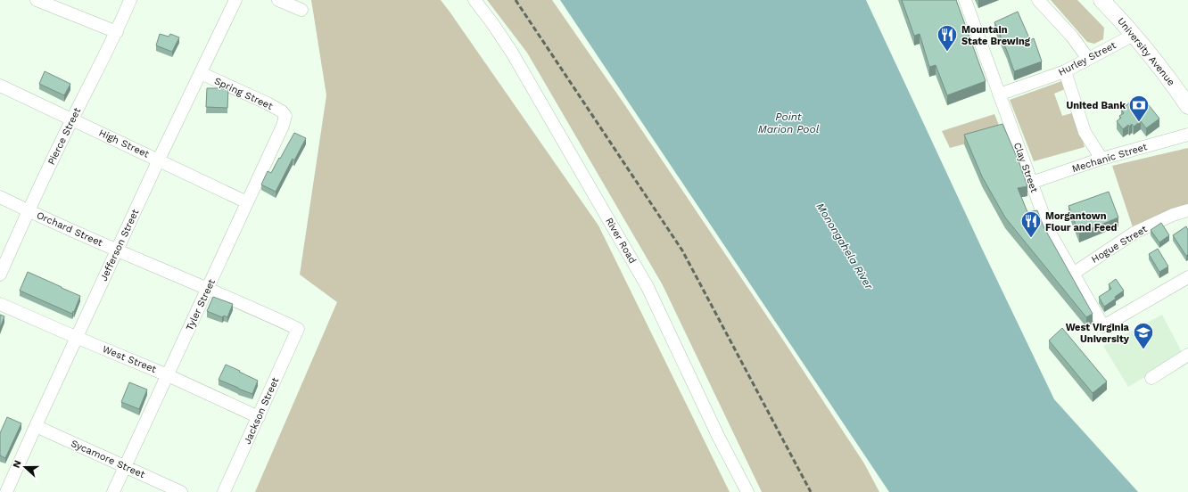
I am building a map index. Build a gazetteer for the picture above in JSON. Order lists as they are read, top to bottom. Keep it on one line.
{"streets":{"main road":["University Avenue"],"street":["Hurley Street","Spring Street","Pierce Street","High Street","Mechanic Street","Clay Street","Orchard Street","River Road","Hogue Street","Jefferson Street","Tyler Street","West Street","Jackson Street","Sycamore Street"]},"crossings":[["University Avenue","Hurley Street"],["Hurley Street","Clay Street"],["Spring Street","Jefferson Street"],["Spring Street","Tyler Street"],["Pierce Street","High Street"],["Pierce Street","Orchard Street"],["High Street","Jefferson Street"],["High Street","Tyler Street"],["Mechanic Street","Clay Street"],["Clay Street","Hogue Street"],["Orchard Street","Jefferson Street"],["Orchard Street","Tyler Street"],["Orchard Street","Jackson Street"],["Jefferson Street","West Street"],["Jefferson Street","Sycamore Street"],["Tyler Street","West Street"],["Tyler Street","Sycamore Street"],["West Street","Jackson Street"]],"water":["Point Marion Pool","Monongahela River"],"places":{"restaurant":["Mountain State Brewing","Morgantown Flour and Feed"],"bank":["United Bank"],"school or university":["West Virginia University"]},"north":"left"}
